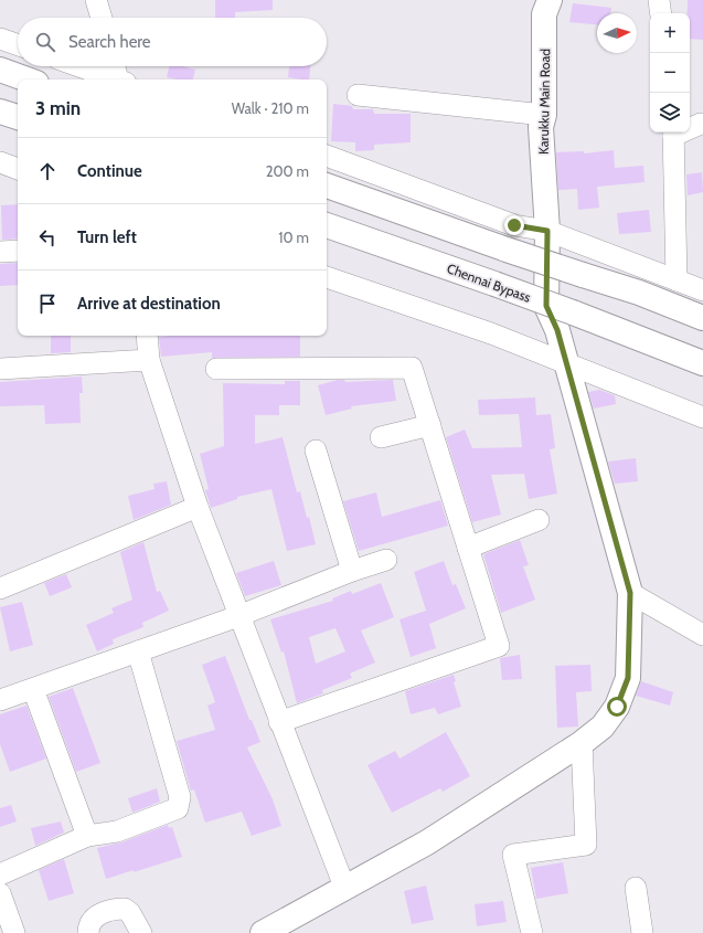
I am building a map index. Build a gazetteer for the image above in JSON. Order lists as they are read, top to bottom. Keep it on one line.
{"streets":{"main road":["Karukku Main Road","Chennai Bypass"]},"north":"right","page":{"map_buttons":["+","−"],"search":"Search here","heading":["3 min","Walk · 210 m"],"list":[["Continue","200 m"],["Turn left","10 m"],"Arrive at destination"]}}
